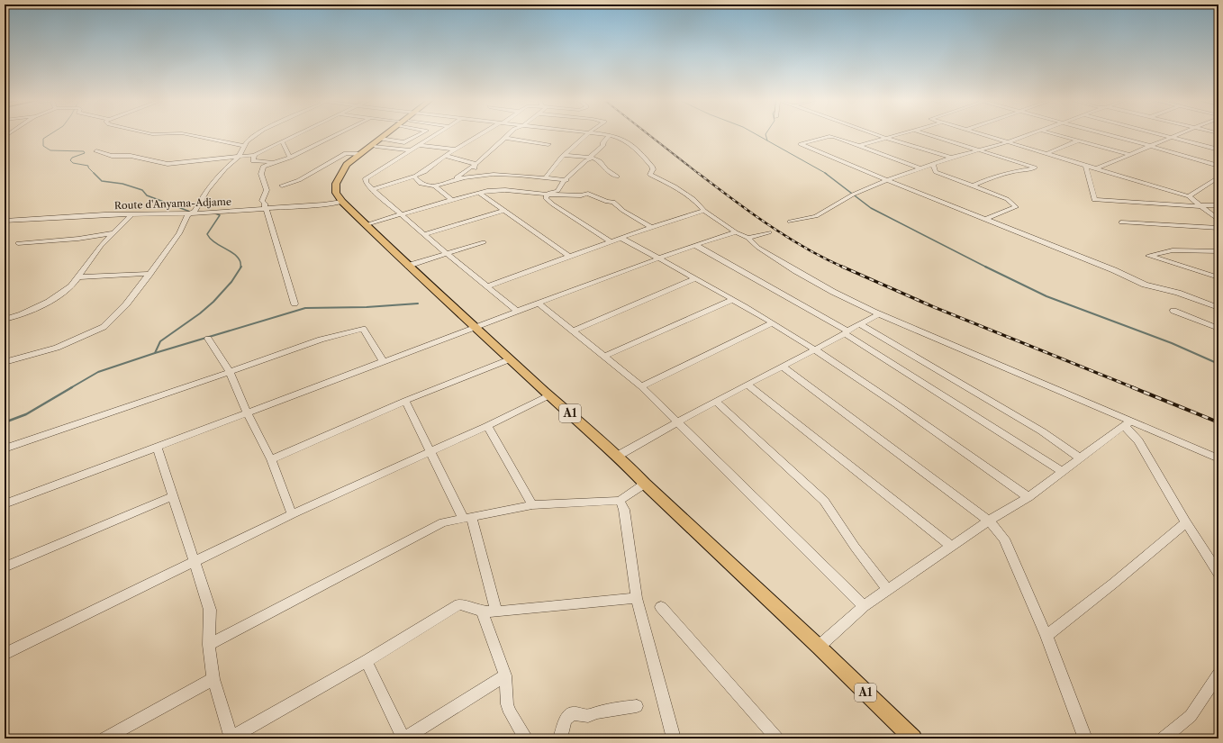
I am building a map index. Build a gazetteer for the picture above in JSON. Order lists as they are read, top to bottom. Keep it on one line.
{"streets":{"main road":["A1"],"street":["Route d'Anyama-Adjame"]},"crossings":[["Route d'Anyama-Adjame","A1"]]}
